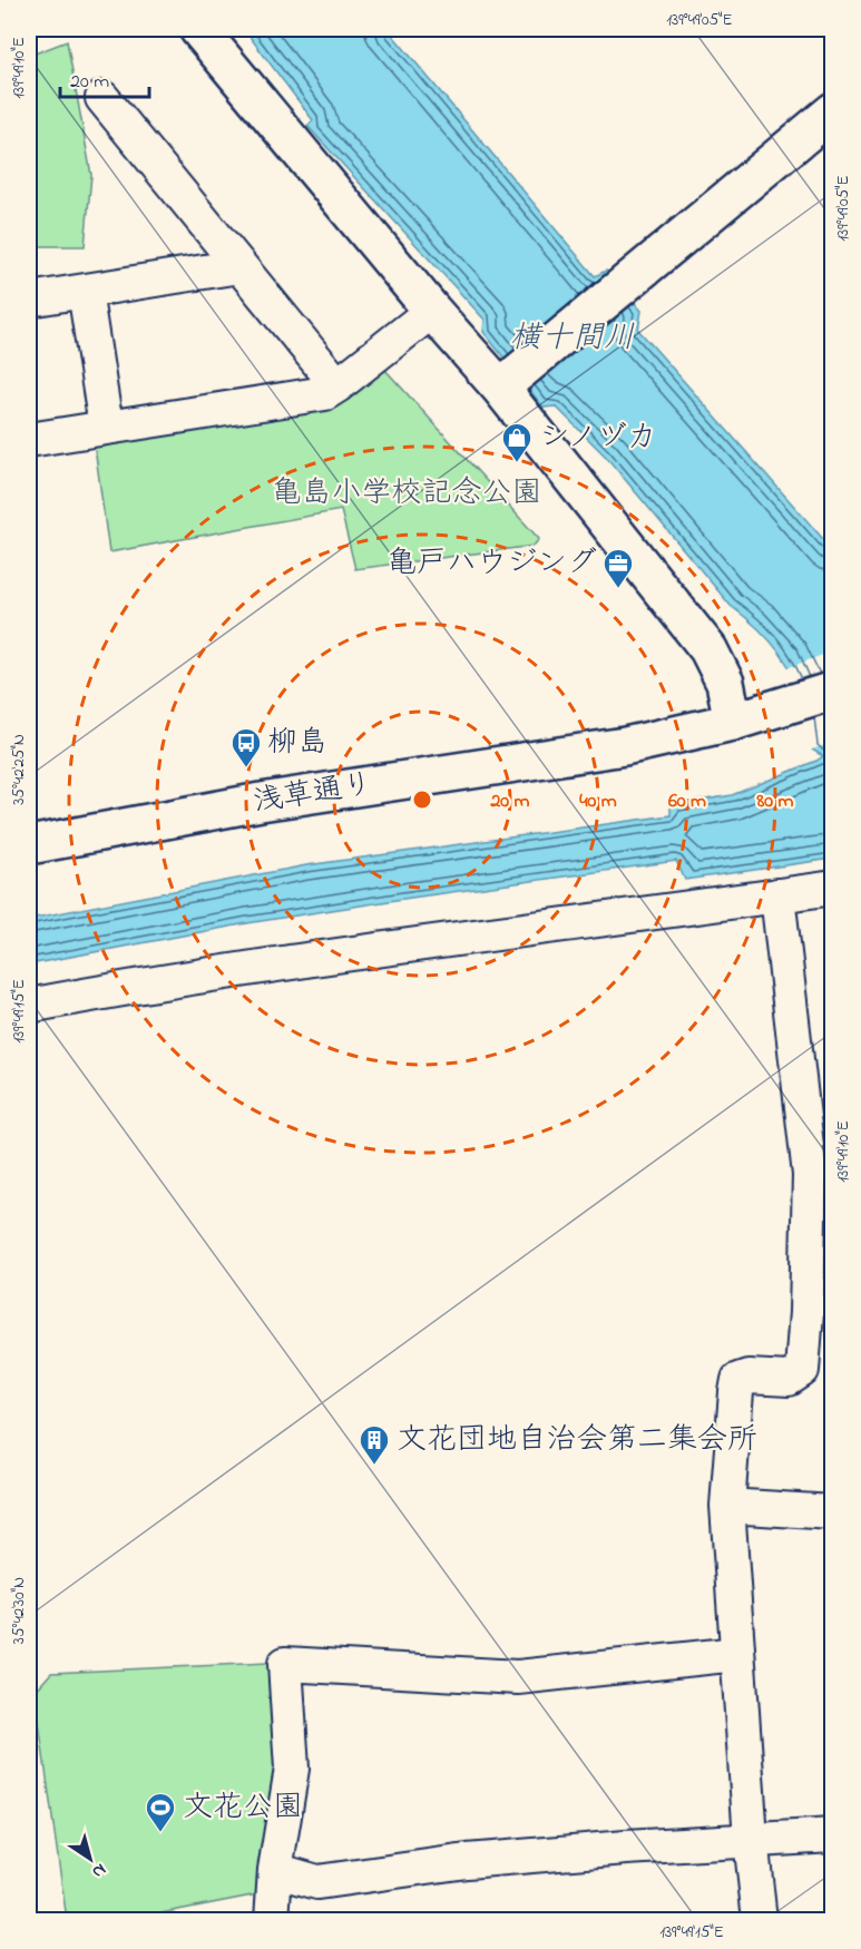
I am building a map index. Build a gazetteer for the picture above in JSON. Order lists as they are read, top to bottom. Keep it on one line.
{"streets":{"street":["浅草通り"]},"water":["横十間川"],"parks":["亀島小学校記念公園"],"places":{"shop":["シノヅカ"],"office":["亀戸ハウジング"],"bus stop":["柳島"],"building":["文花団地自治会第二集会所"],"sports":["文花公園"]},"scale_bar":"20 m","north":"bottom right","coordinates":["139°49'05\"E","139°49'10\"E","35°42'25\"N","139°49'15\"E","35°42'30\"N"],"rings":["20 m","40 m","60 m","80 m"]}
